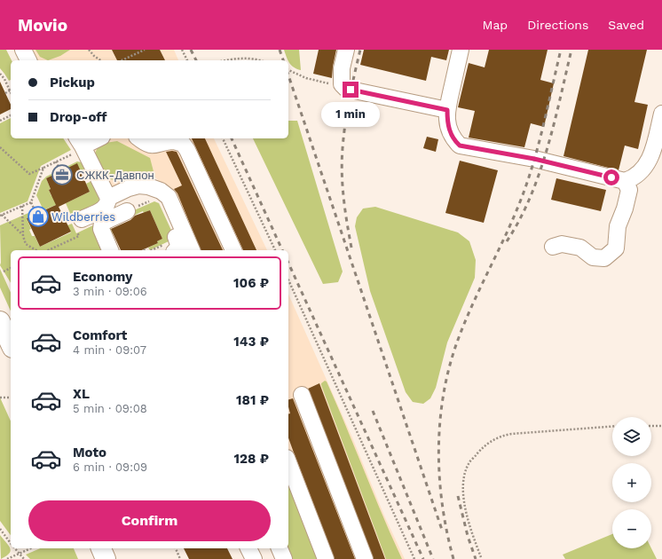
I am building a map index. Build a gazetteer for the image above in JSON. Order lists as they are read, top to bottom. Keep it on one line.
{"places":{"office":["СЖКК-Давпон"],"shop":["Wildberries"]},"page":{"header":"Movio","nav":["Map","Directions","Saved"],"banner":["Pickup","Drop-off"],"bubble":"1 min","list":[{"name":"Economy","note":"3 min · 09:06","value":"106 ₽"},{"name":"Comfort","note":"4 min · 09:07","value":"143 ₽"},{"name":"XL","note":"5 min · 09:08","value":"181 ₽"},{"name":"Moto","note":"6 min · 09:09","value":"128 ₽"}],"map_buttons":["+","−"],"buttons":"Confirm"}}
